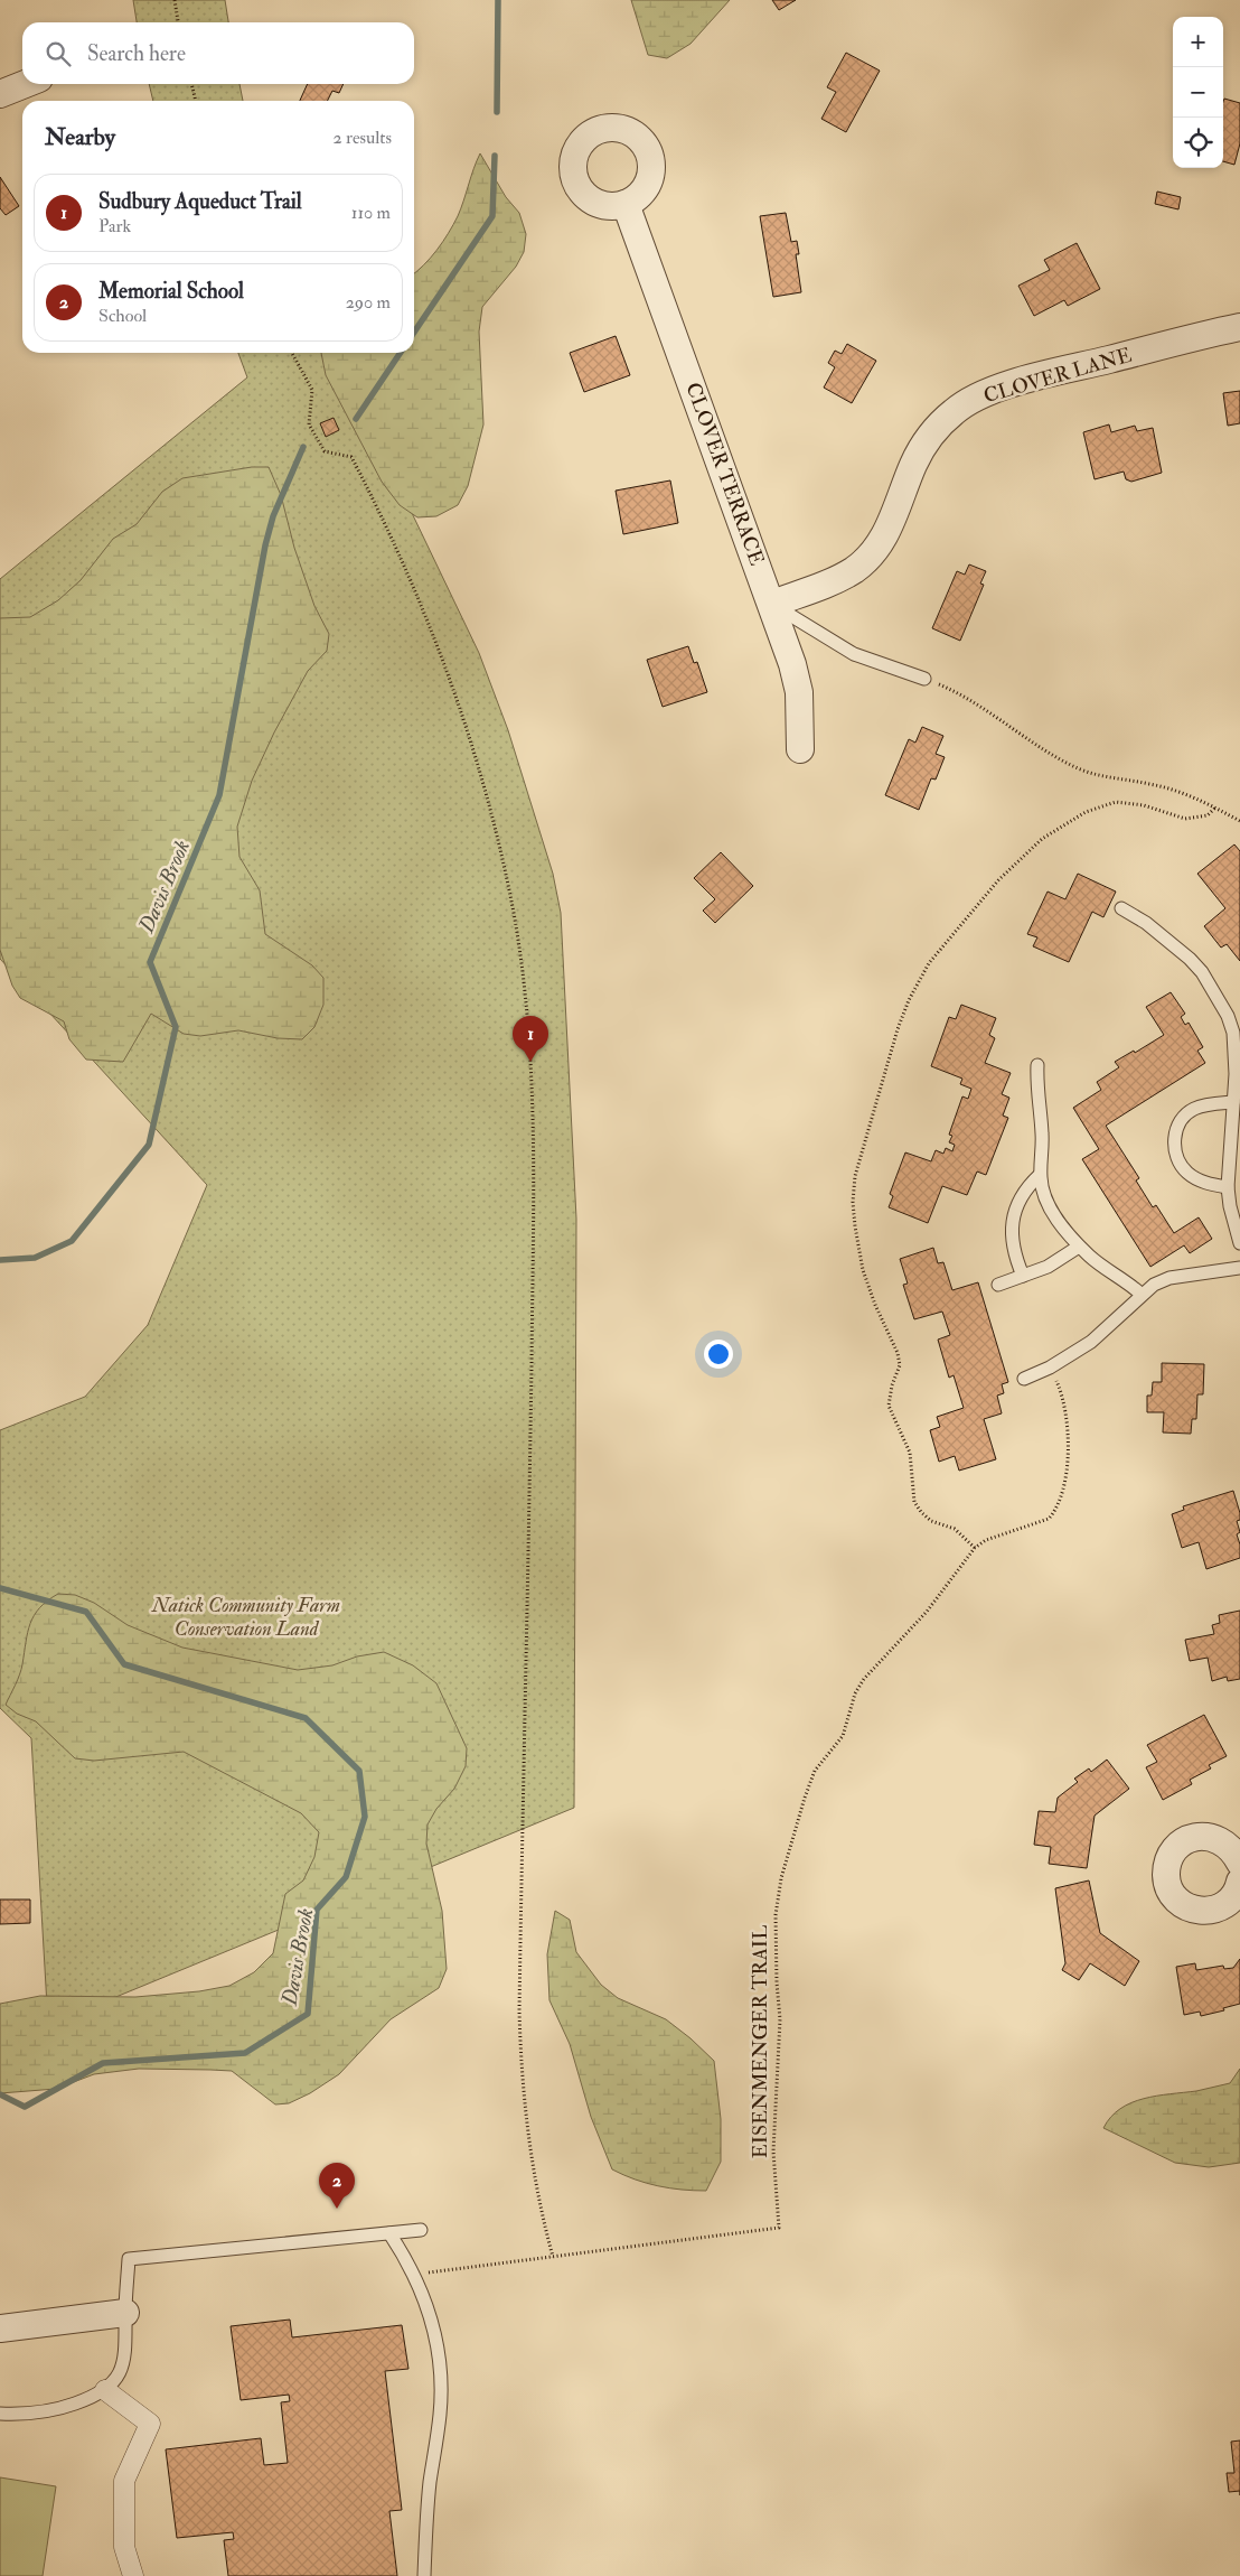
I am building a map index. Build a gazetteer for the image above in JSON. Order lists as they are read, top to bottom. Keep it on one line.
{"streets":{"street":["CLOVER LANE","CLOVER TERRACE"],"path":["EISENMENGER TRAIL"]},"crossings":[["CLOVER LANE","CLOVER TERRACE"]],"water":["Davis Brook"],"parks":["Natick Community Farm Conservation Land"],"page":{"map_buttons":["+","−"],"search":"Search here","heading":["Nearby","2 results"],"list":[{"mark":"1","name":"Sudbury Aqueduct Trail","note":"Park","value":"110 m"},{"mark":"2","name":"Memorial School","note":"School","value":"290 m"}],"pins":["1","2"]}}
